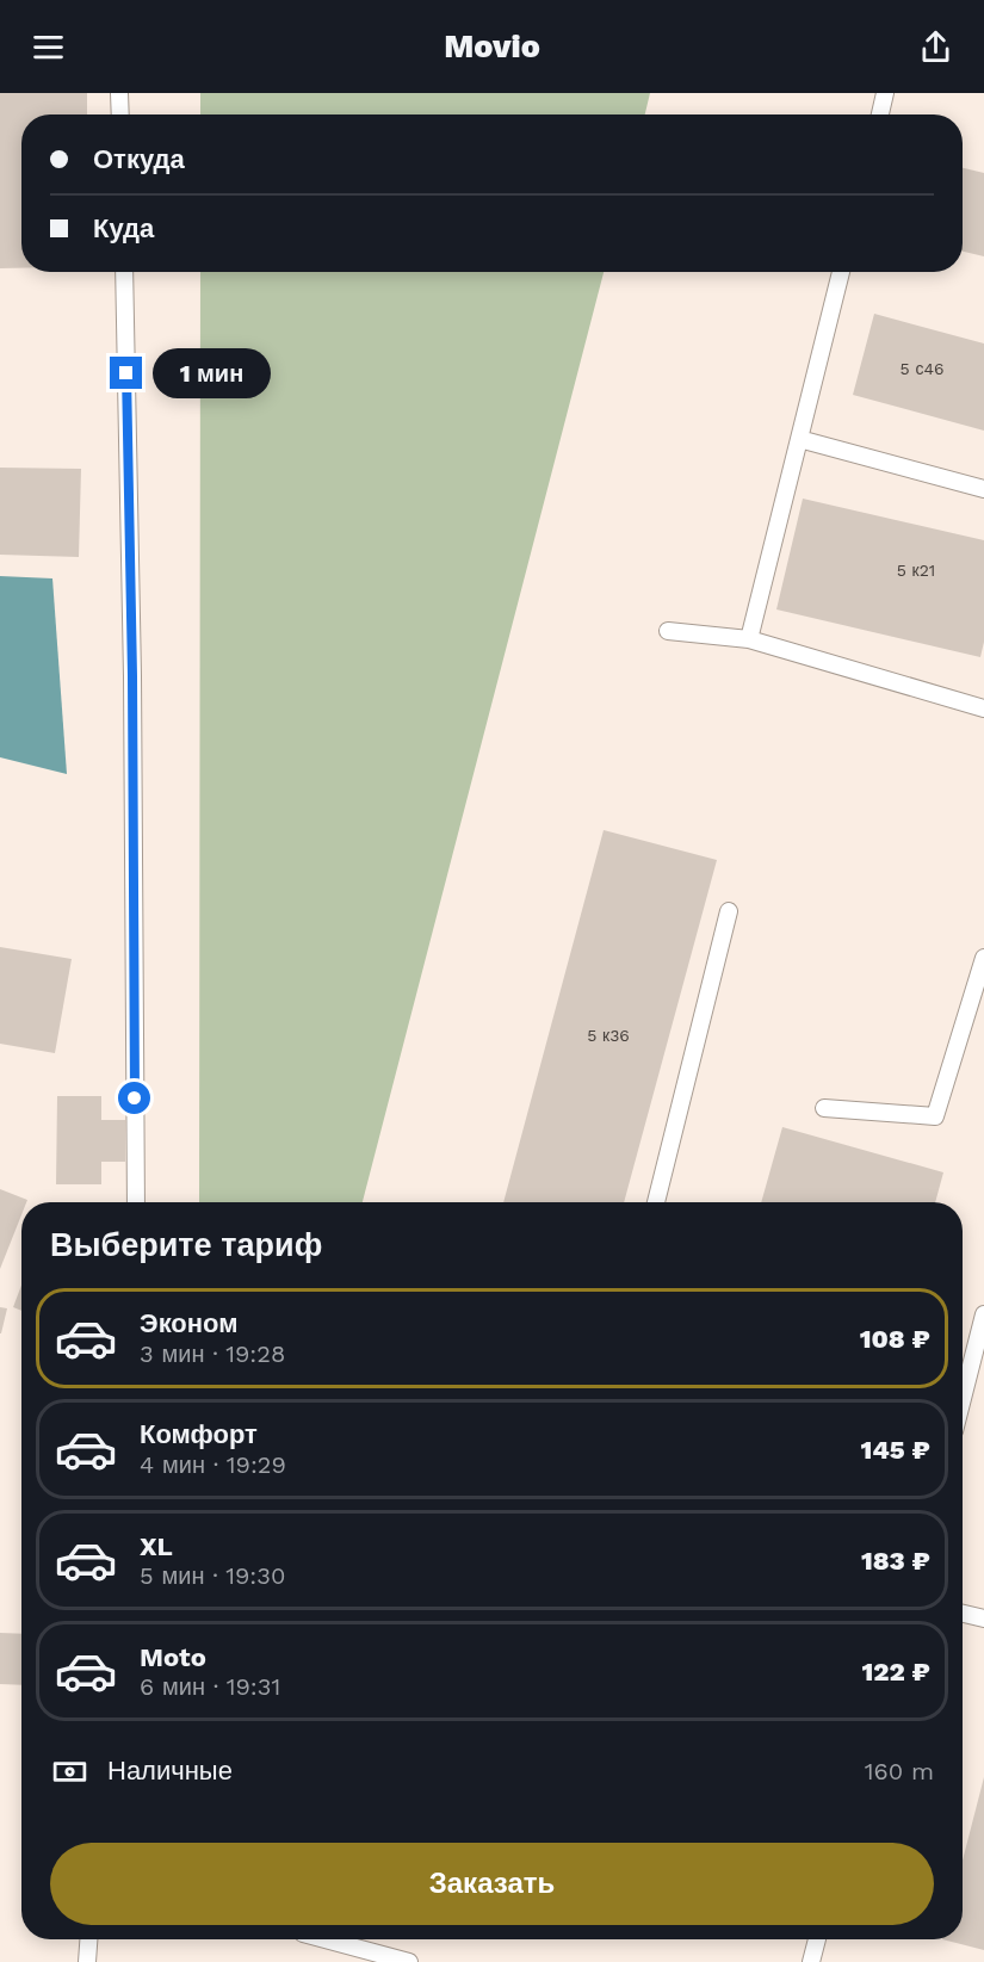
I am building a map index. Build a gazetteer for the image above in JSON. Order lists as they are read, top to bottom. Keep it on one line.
{"house_numbers":["5 с46","5 к21","5 к36"],"page":{"header":"Movio","banner":["Откуда","Куда"],"bubble":"1 мин","heading":"Выберите тариф","list":[{"name":"Эконом","note":"3 мин · 19:28","value":"108 ₽"},{"name":"Комфорт","note":"4 мин · 19:29","value":"145 ₽"},{"name":"XL","note":"5 мин · 19:30","value":"183 ₽"},{"name":"Moto","note":"6 мин · 19:31","value":"122 ₽"}],"pay":["Наличные","160 m"],"buttons":"Заказать"}}
